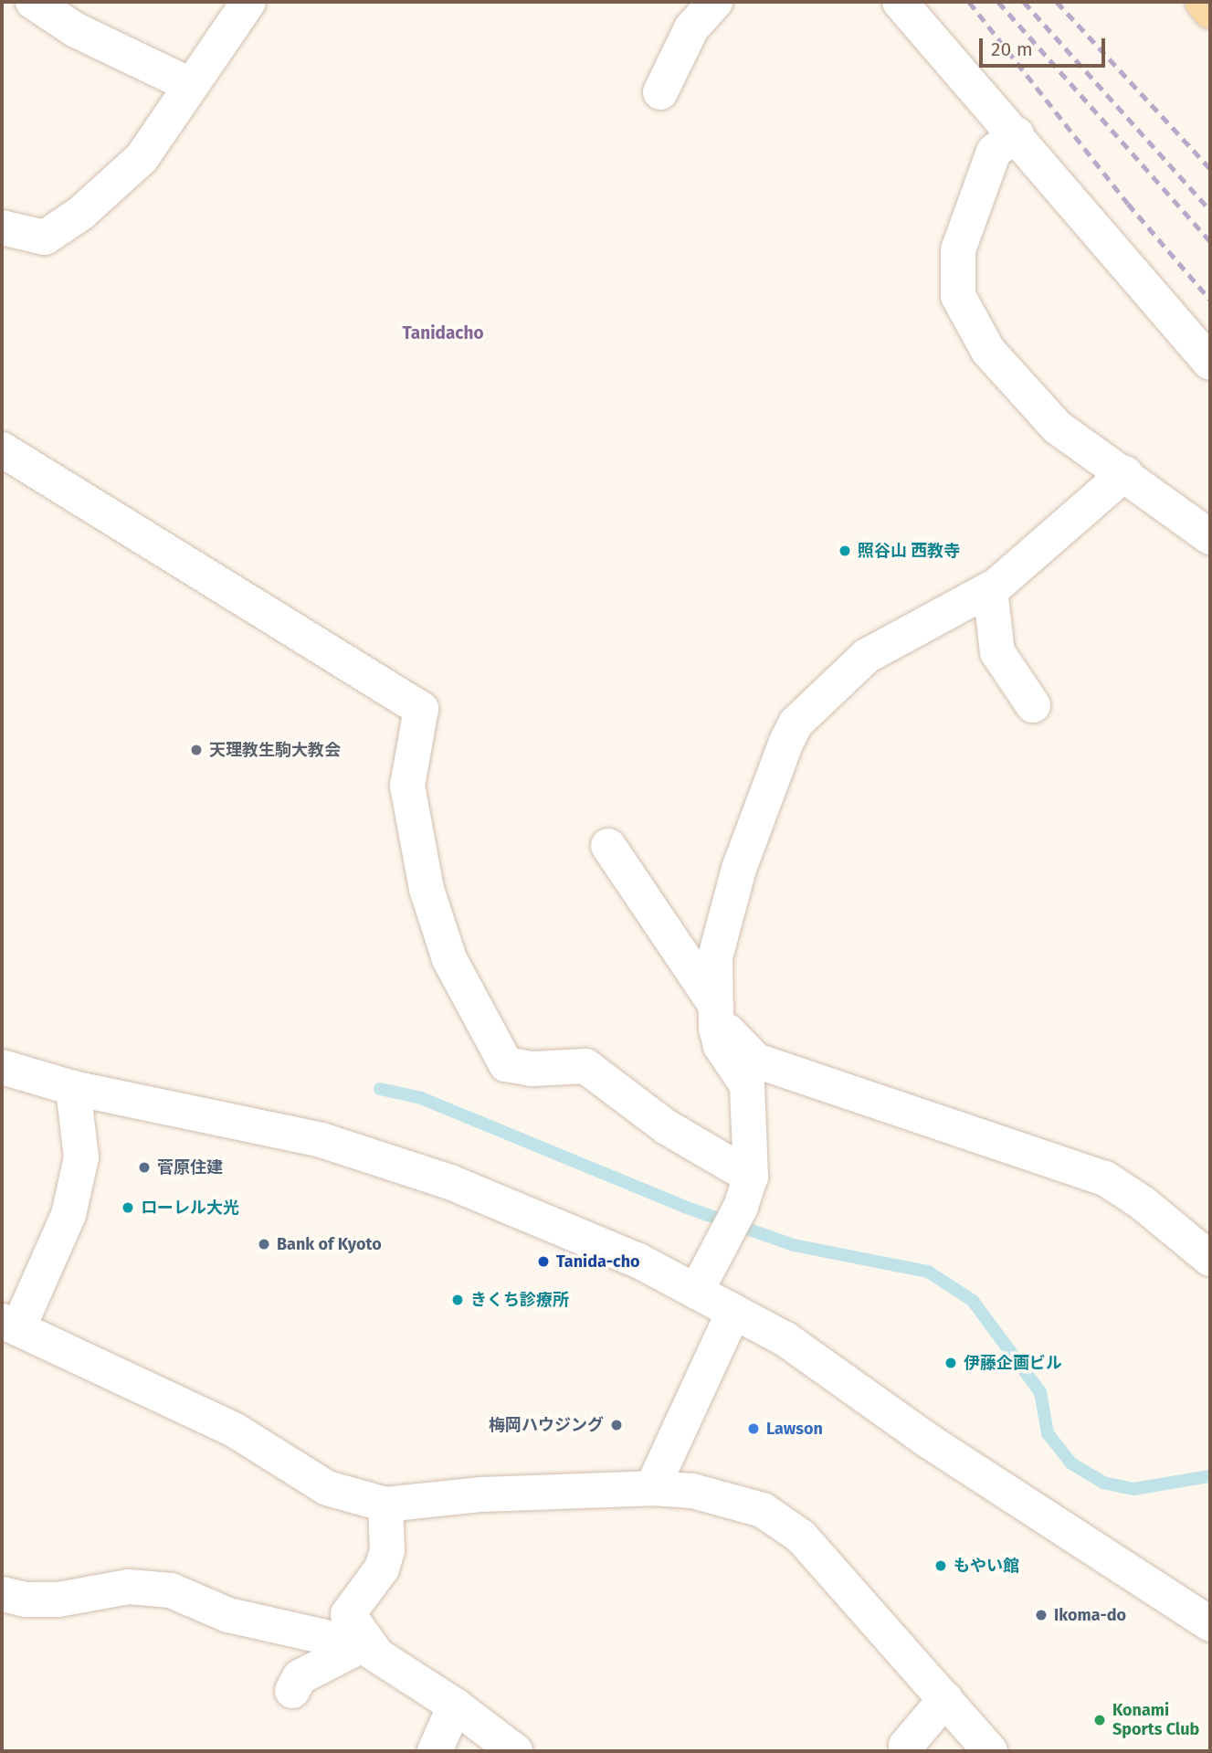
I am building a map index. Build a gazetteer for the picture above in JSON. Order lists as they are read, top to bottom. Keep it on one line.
{"districts":["Tanidacho"],"places":["照谷山 西教寺","天理教生駒大教会","菅原住建","ローレル大光","Bank of Kyoto","Tanida-cho","きくち診療所","伊藤企画ビル","梅岡ハウジング","Lawson","もやい館","Ikoma-do","Konami Sports Club"],"scale_bar":"20 m"}
